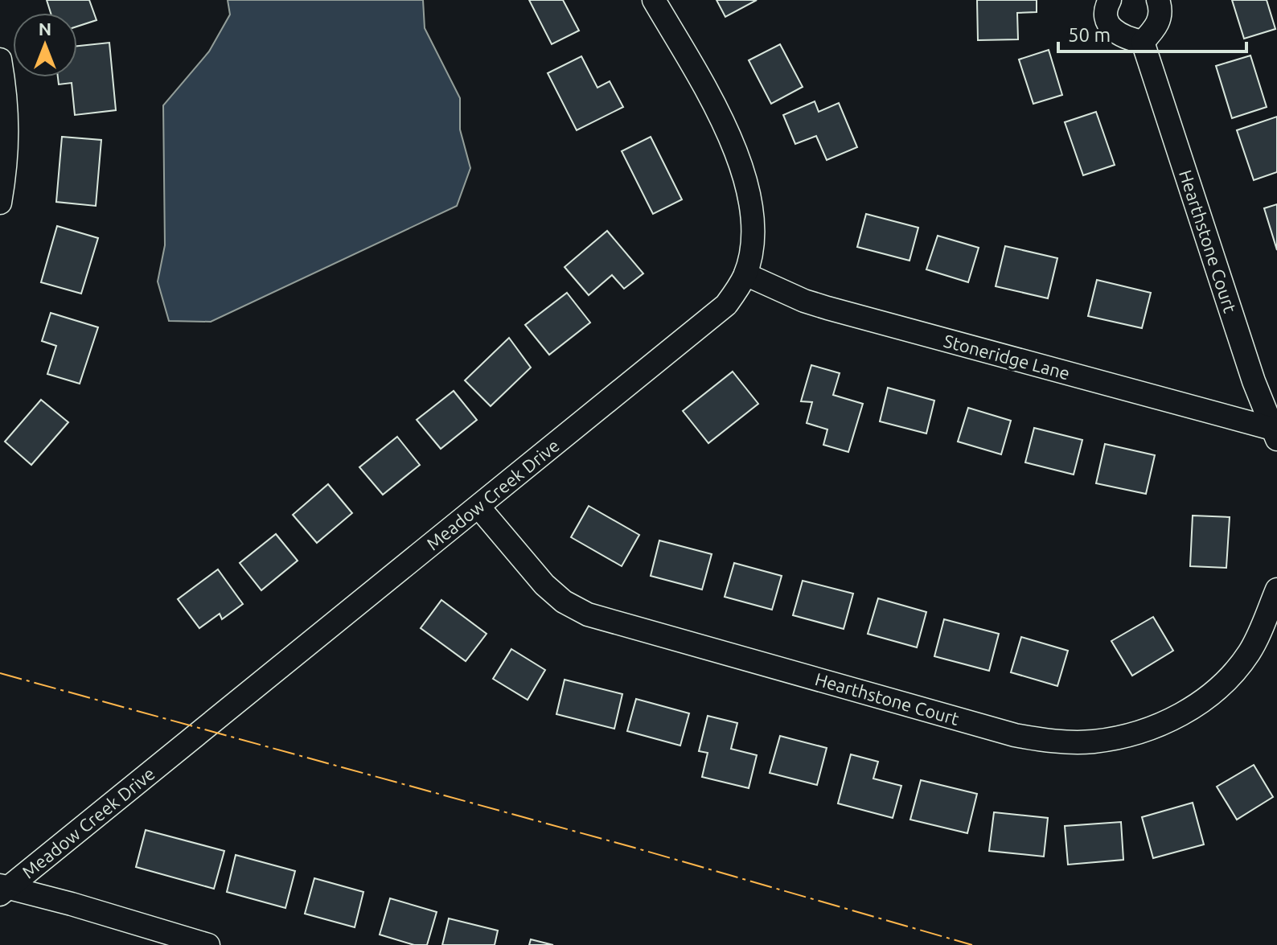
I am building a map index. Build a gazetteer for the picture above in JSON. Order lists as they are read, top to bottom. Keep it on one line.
{"streets":{"street":["Hearthstone Court","Stoneridge Lane","Meadow Creek Drive"]},"crossings":[["Hearthstone Court","Stoneridge Lane"],["Hearthstone Court","Meadow Creek Drive"],["Stoneridge Lane","Meadow Creek Drive"]],"scale_bar":"50 m","north":"top"}
